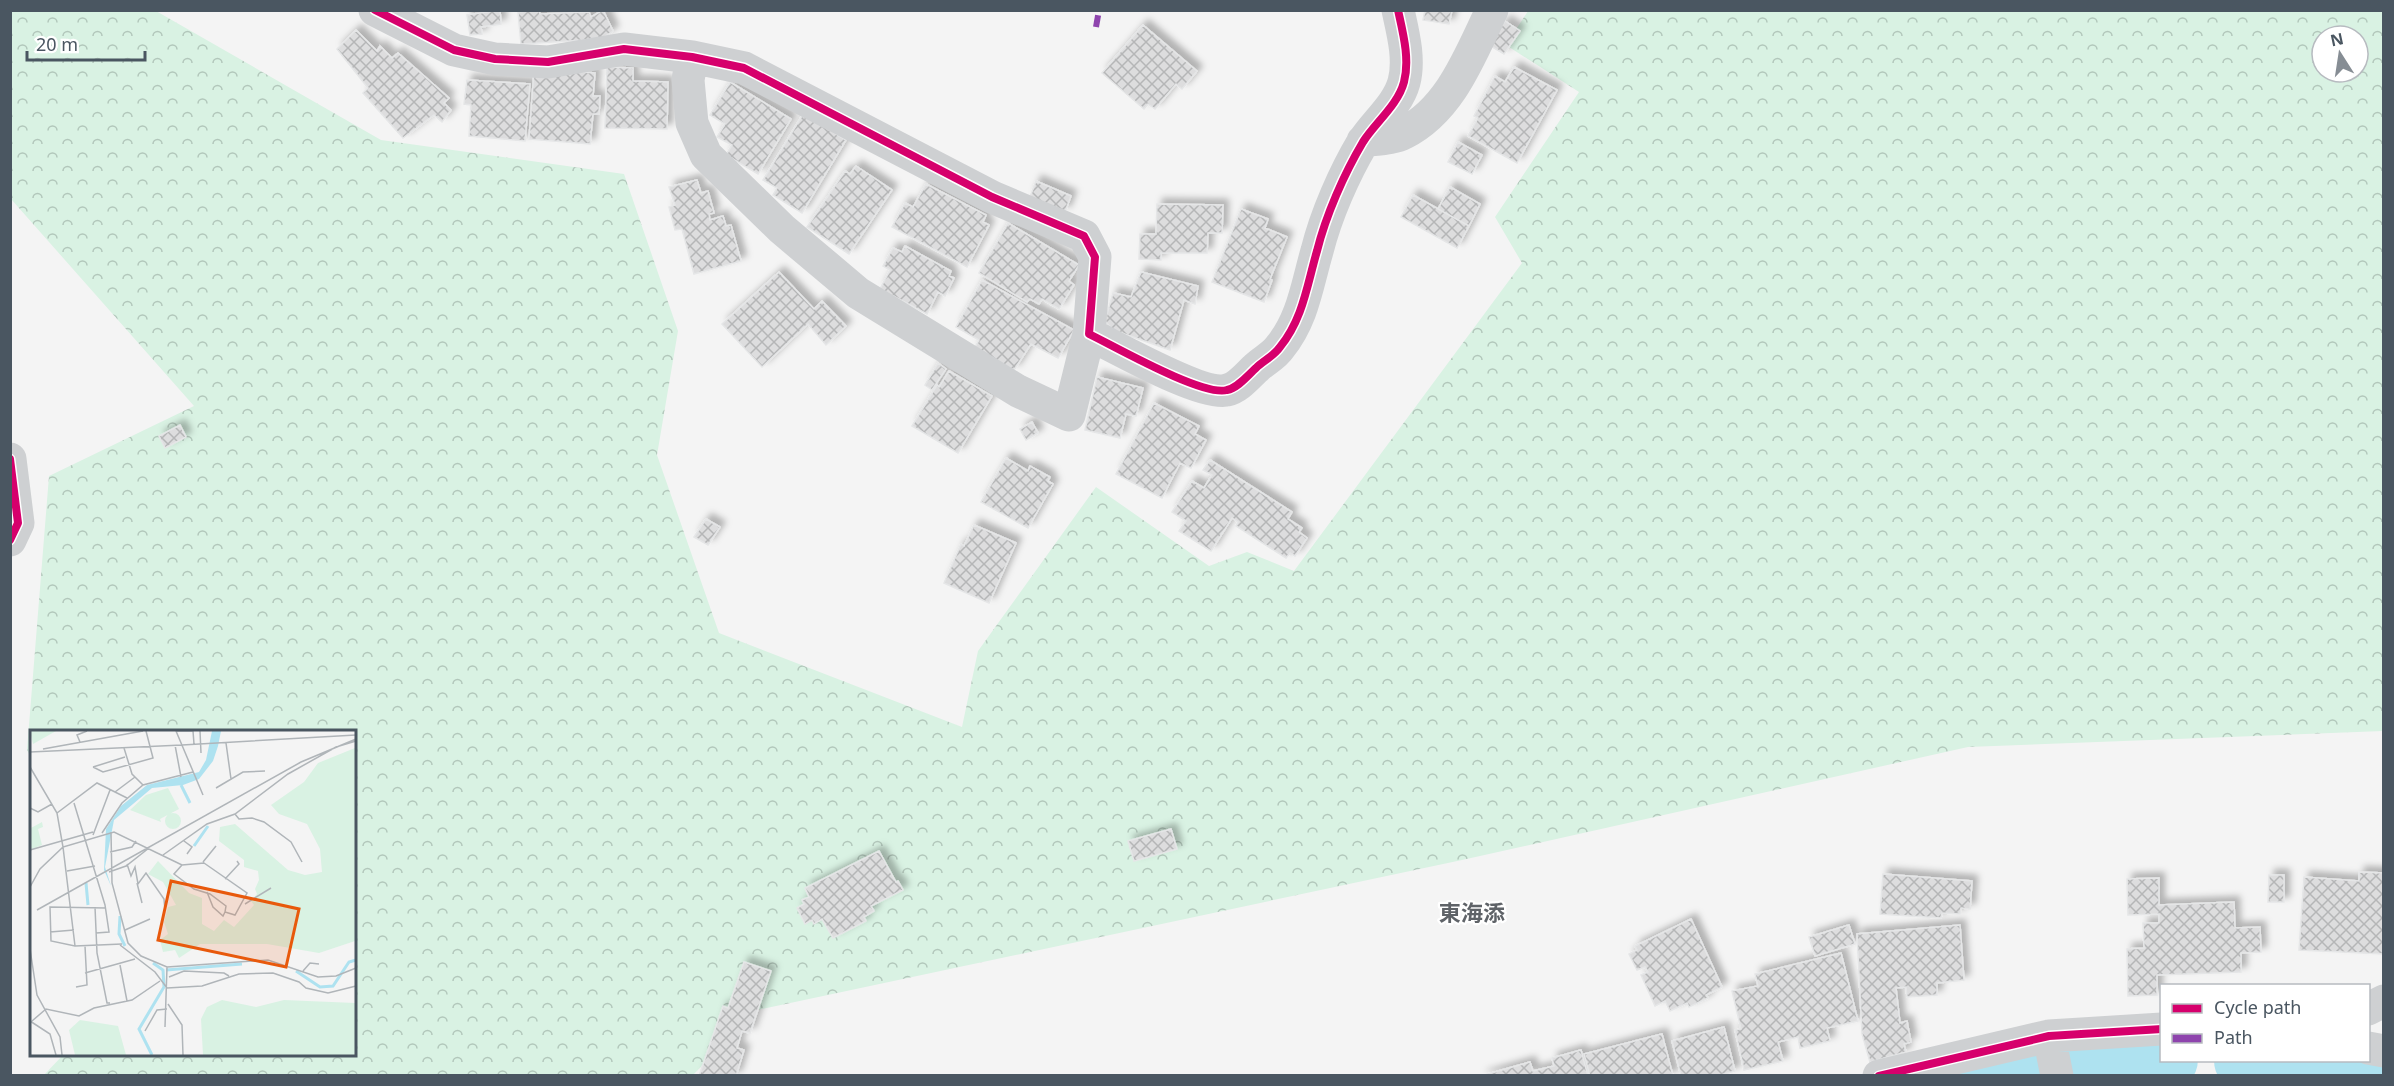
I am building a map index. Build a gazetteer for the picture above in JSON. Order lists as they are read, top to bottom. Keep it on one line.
{"districts":["東海添"],"legend":["Cycle path","Path"],"scale_bar":"20 m","north":"top"}
